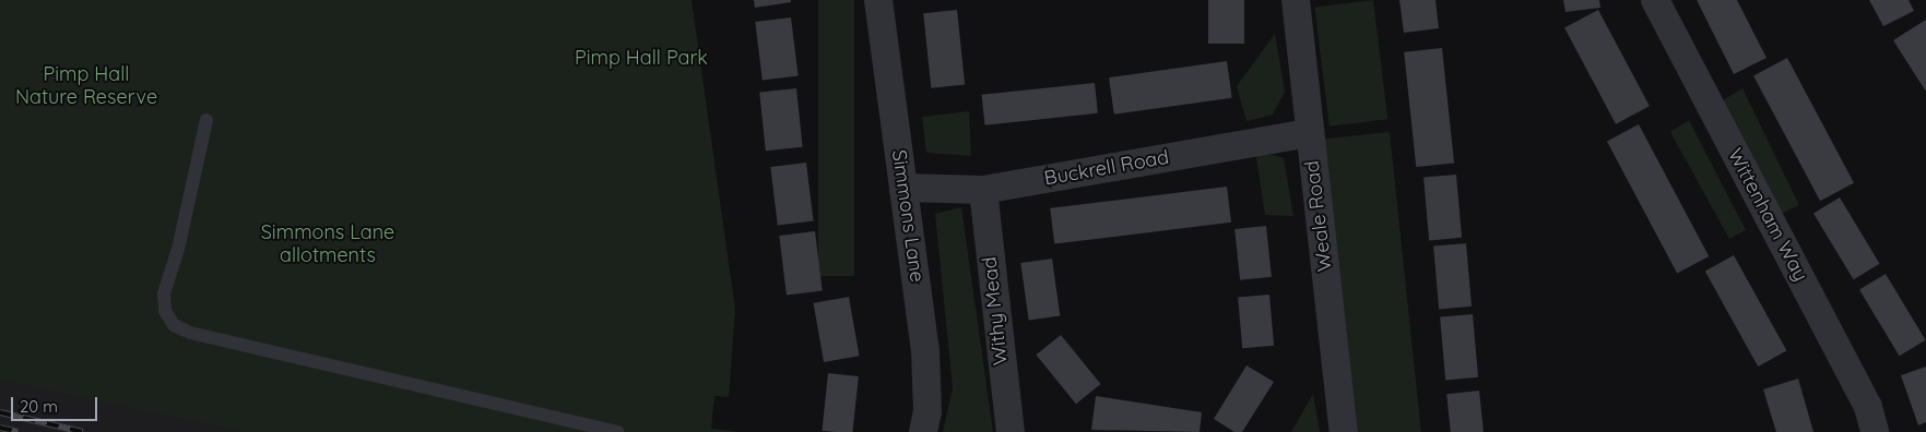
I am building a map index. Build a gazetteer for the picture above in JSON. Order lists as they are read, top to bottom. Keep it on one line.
{"streets":{"street":["Buckrell Road","Wittenham Way","Simmons Lane","Weale Road","Withy Mead"]},"crossings":[["Buckrell Road","Simmons Lane"],["Buckrell Road","Weale Road"],["Buckrell Road","Withy Mead"]],"parks":["Pimp Hall Park","Pimp Hall Nature Reserve","Simmons Lane allotments"],"scale_bar":"20 m"}
